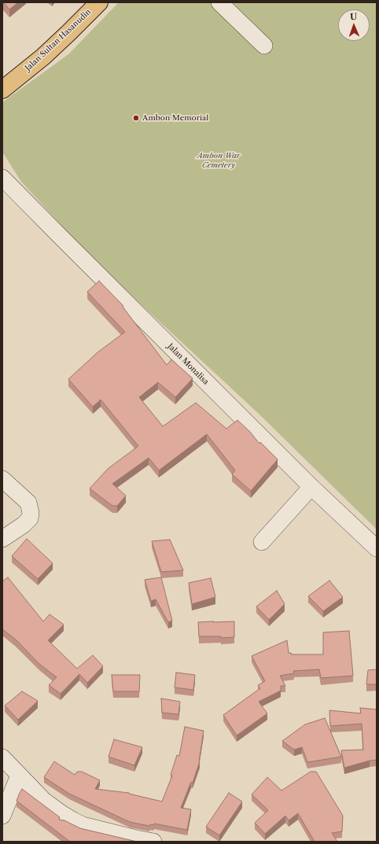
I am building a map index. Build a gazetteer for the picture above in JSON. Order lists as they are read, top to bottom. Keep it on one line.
{"streets":{"highway":["Jalan Sultan Hasanudin"],"street":["Jalan Monalisa"]},"parks":["Ambon War Cemetery"],"places":["Ambon Memorial"],"north":"top"}
